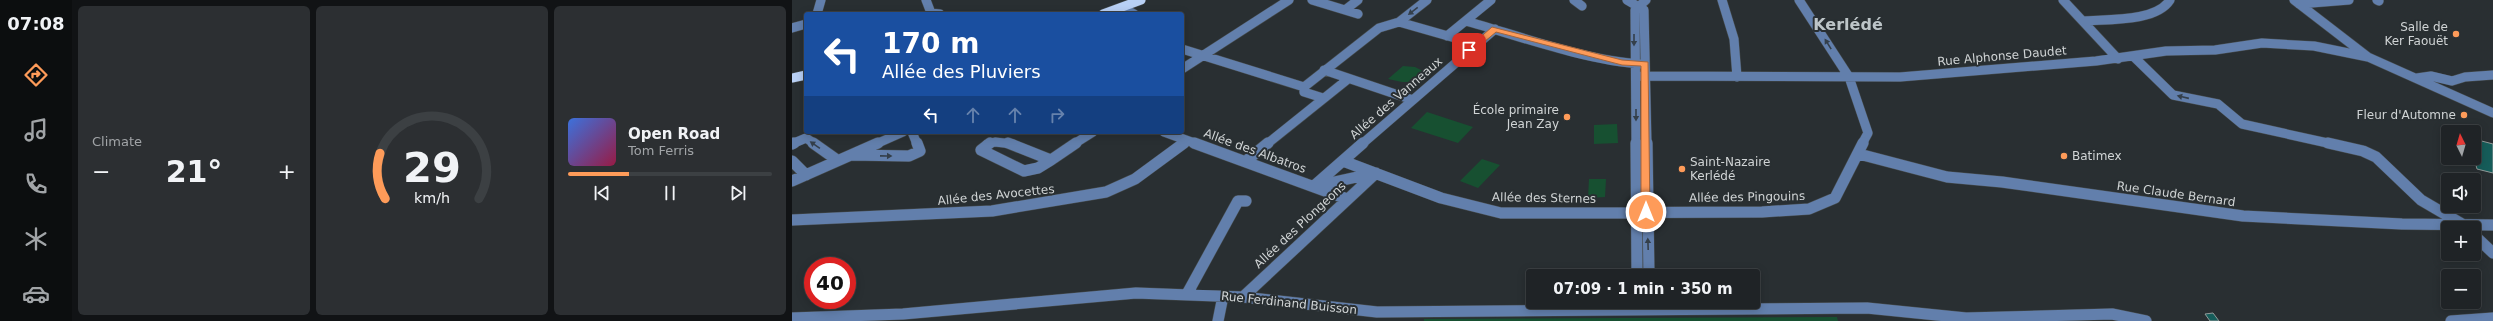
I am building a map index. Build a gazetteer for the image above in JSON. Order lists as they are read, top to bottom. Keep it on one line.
{"streets":{"street":["Rue Alphonse Daudet","Allée des Vanneaux","Allée des Albatros","Rue Claude Bernard","Allée des Avocettes","Allée des Pingouins","Allée des Sternes","Allée des Plongeons","Rue Ferdinand Buisson"]},"crossings":[["Rue Alphonse Daudet","Allée des Pingouins"],["Allée des Vanneaux","Allée des Albatros"],["Allée des Vanneaux","Allée des Sternes"],["Allée des Albatros","Allée des Avocettes"],["Allée des Albatros","Allée des Plongeons"],["Rue Claude Bernard","Allée des Pingouins"],["Allée des Pingouins","Allée des Sternes"],["Allée des Sternes","Allée des Plongeons"],["Allée des Plongeons","Rue Ferdinand Buisson"]],"districts":["Kerlédé"],"places":["Salle de Ker Faouët","Fleur d'Automne","École primaire Jean Zay","Batimex","Saint-Nazaire Kerlédé"],"north":"top","page":{"tabs":"07:08","tile":"Climate","turn":["170 m","Allée des Pluviers"],"song":["Open Road","Tom Ferris"],"map_buttons":["+","−"],"heat":["−","21°","+"],"limit":"40","trip":"07:09 · 1 min · 350 m","gauge":["29","km/h"]}}
